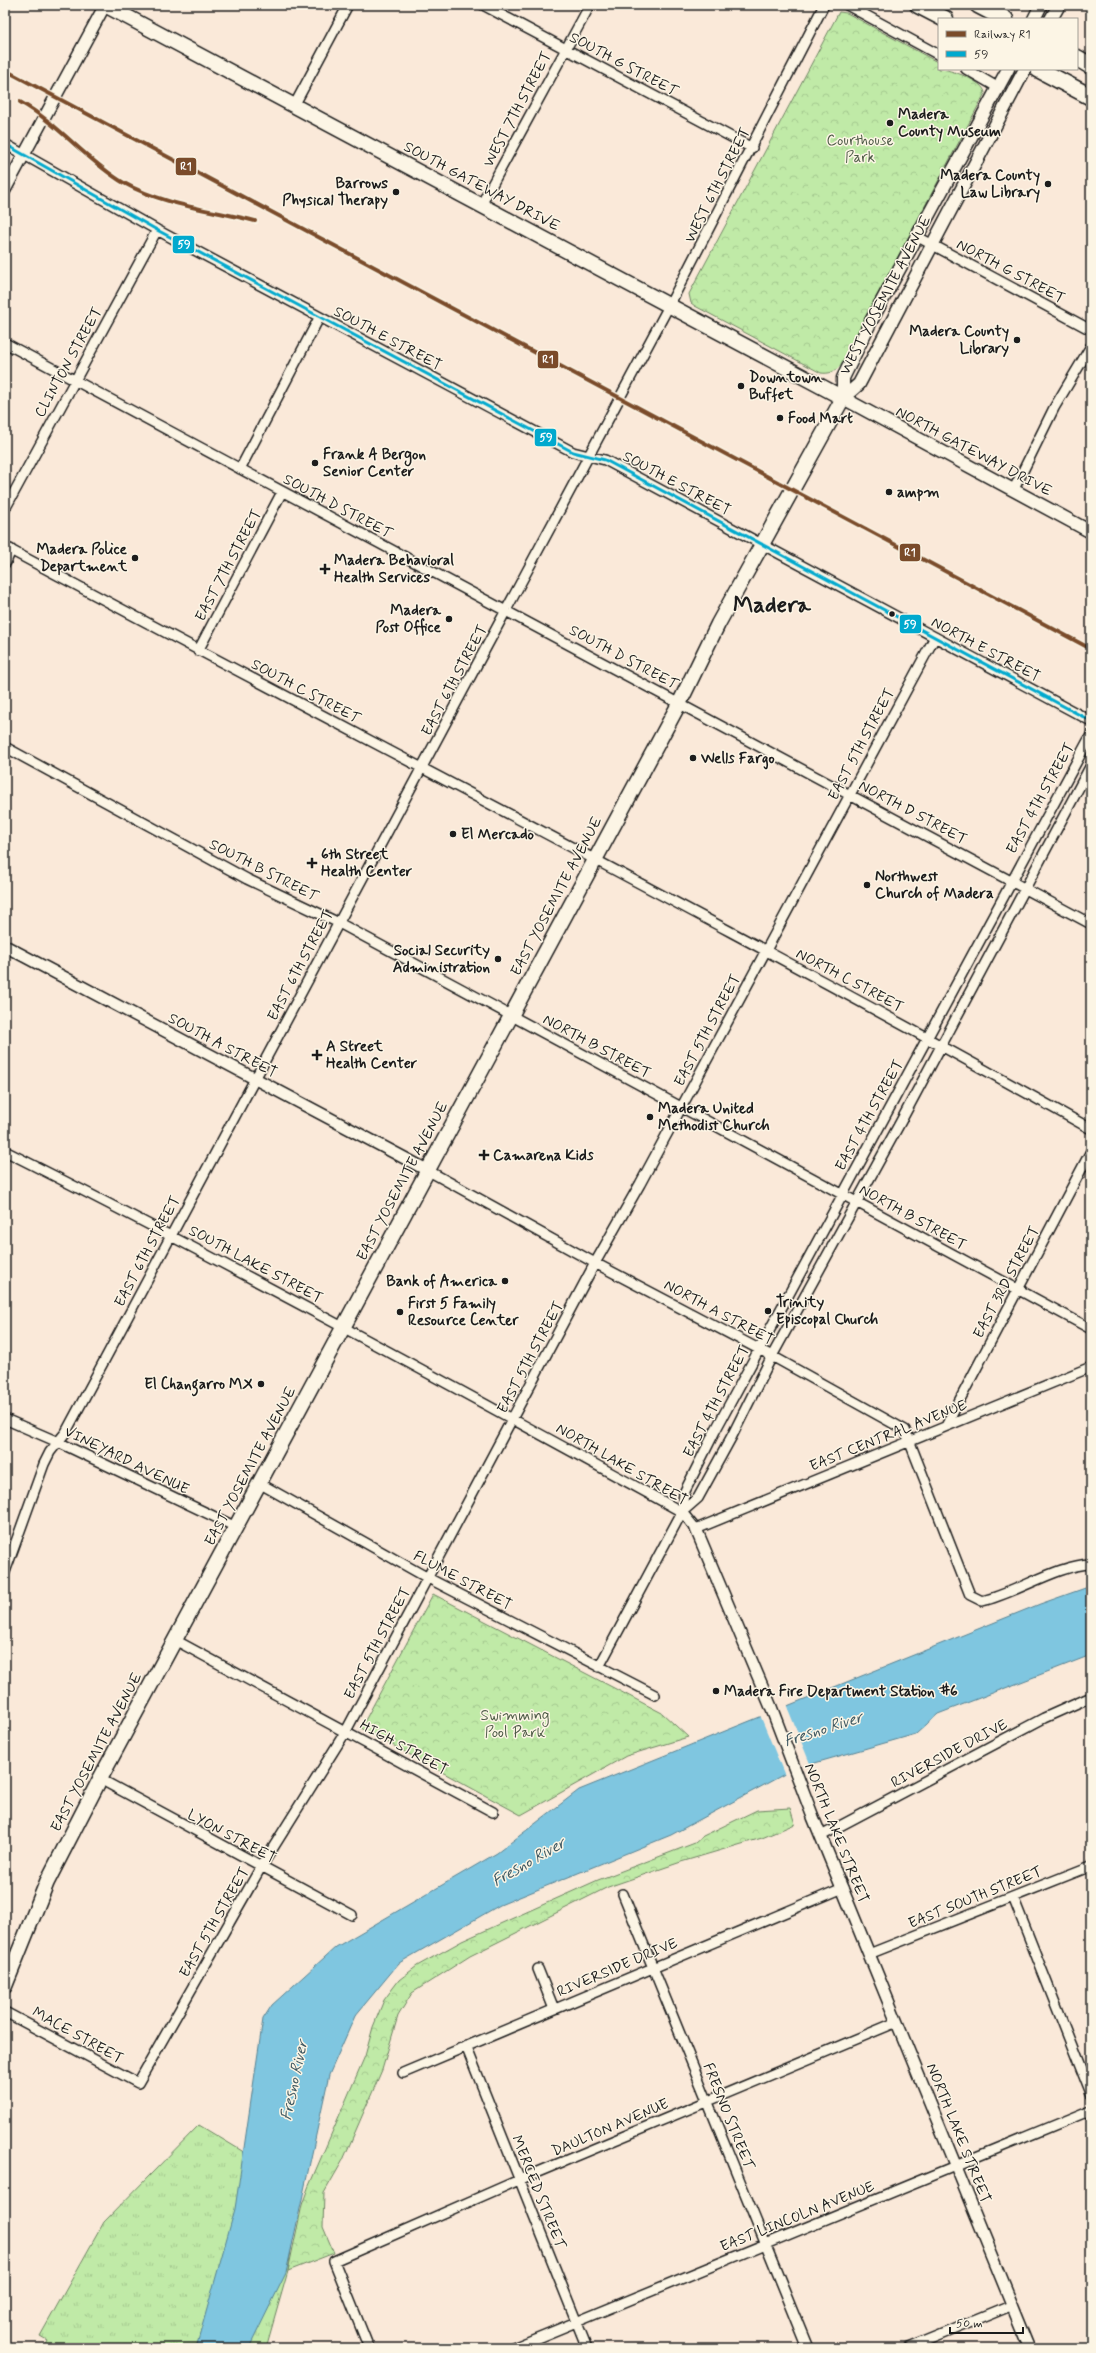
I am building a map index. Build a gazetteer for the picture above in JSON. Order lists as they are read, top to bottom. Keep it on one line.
{"streets":{"main road":["SOUTH GATEWAY DRIVE","WEST YOSEMITE AVENUE","NORTH GATEWAY DRIVE","EAST YOSEMITE AVENUE"],"street":["SOUTH G STREET","WEST 7TH STREET","WEST 6TH STREET","NORTH G STREET","SOUTH E STREET","CLINTON STREET","SOUTH D STREET","EAST 7TH STREET","NORTH E STREET","EAST 6TH STREET","SOUTH C STREET","EAST 5TH STREET","EAST 4TH STREET","NORTH D STREET","SOUTH B STREET","NORTH C STREET","SOUTH A STREET","NORTH B STREET","SOUTH LAKE STREET","EAST 3RD STREET","NORTH A STREET","EAST CENTRAL AVENUE","VINEYARD AVENUE","NORTH LAKE STREET","FLUME STREET","HIGH STREET","RIVERSIDE DRIVE","LYON STREET","EAST SOUTH STREET","MACE STREET","FRESNO STREET","DAULTON AVENUE","MERCED STREET","EAST LINCOLN AVENUE"]},"crossings":[["SOUTH G STREET","WEST 7TH STREET"],["SOUTH G STREET","WEST 6TH STREET"],["WEST 7TH STREET","SOUTH GATEWAY DRIVE"],["WEST 6TH STREET","SOUTH GATEWAY DRIVE"],["WEST 6TH STREET","EAST 6TH STREET"],["SOUTH GATEWAY DRIVE","WEST YOSEMITE AVENUE"],["SOUTH GATEWAY DRIVE","NORTH GATEWAY DRIVE"],["SOUTH GATEWAY DRIVE","EAST YOSEMITE AVENUE"],["NORTH G STREET","WEST YOSEMITE AVENUE"],["WEST YOSEMITE AVENUE","NORTH GATEWAY DRIVE"],["WEST YOSEMITE AVENUE","EAST YOSEMITE AVENUE"],["SOUTH E STREET","CLINTON STREET"],["SOUTH E STREET","NORTH E STREET"],["SOUTH E STREET","EAST 6TH STREET"],["SOUTH E STREET","EAST YOSEMITE AVENUE"],["CLINTON STREET","SOUTH D STREET"],["NORTH GATEWAY DRIVE","EAST YOSEMITE AVENUE"],["SOUTH D STREET","EAST 7TH STREET"],["SOUTH D STREET","EAST 6TH STREET"],["SOUTH D STREET","NORTH D STREET"],["SOUTH D STREET","EAST YOSEMITE AVENUE"],["EAST 7TH STREET","SOUTH C STREET"],["NORTH E STREET","EAST 5TH STREET"],["NORTH E STREET","EAST YOSEMITE AVENUE"],["EAST 6TH STREET","SOUTH C STREET"],["EAST 6TH STREET","SOUTH B STREET"],["EAST 6TH STREET","SOUTH A STREET"],["EAST 6TH STREET","SOUTH LAKE STREET"],["EAST 6TH STREET","VINEYARD AVENUE"],["SOUTH C STREET","EAST YOSEMITE AVENUE"],["SOUTH C STREET","NORTH C STREET"],["EAST 5TH STREET","NORTH D STREET"],["EAST 5TH STREET","NORTH C STREET"],["EAST 5TH STREET","NORTH B STREET"],["EAST 5TH STREET","NORTH A STREET"],["EAST 5TH STREET","NORTH LAKE STREET"],["EAST 5TH STREET","FLUME STREET"],["EAST 5TH STREET","HIGH STREET"],["EAST 5TH STREET","LYON STREET"],["EAST 5TH STREET","MACE STREET"],["EAST 4TH STREET","NORTH D STREET"],["EAST 4TH STREET","NORTH C STREET"],["EAST 4TH STREET","NORTH B STREET"],["EAST 4TH STREET","NORTH A STREET"],["EAST 4TH STREET","NORTH LAKE STREET"],["EAST 4TH STREET","FLUME STREET"],["NORTH D STREET","EAST YOSEMITE AVENUE"],["SOUTH B STREET","EAST YOSEMITE AVENUE"],["SOUTH B STREET","NORTH B STREET"],["EAST YOSEMITE AVENUE","NORTH C STREET"],["EAST YOSEMITE AVENUE","SOUTH A STREET"],["EAST YOSEMITE AVENUE","NORTH B STREET"],["EAST YOSEMITE AVENUE","SOUTH LAKE STREET"],["EAST YOSEMITE AVENUE","NORTH A STREET"],["EAST YOSEMITE AVENUE","VINEYARD AVENUE"],["EAST YOSEMITE AVENUE","NORTH LAKE STREET"],["EAST YOSEMITE AVENUE","FLUME STREET"],["EAST YOSEMITE AVENUE","HIGH STREET"],["EAST YOSEMITE AVENUE","LYON STREET"],["SOUTH A STREET","NORTH A STREET"],["NORTH B STREET","EAST 3RD STREET"],["SOUTH LAKE STREET","NORTH LAKE STREET"],["EAST 3RD STREET","EAST CENTRAL AVENUE"],["NORTH A STREET","EAST CENTRAL AVENUE"],["EAST CENTRAL AVENUE","NORTH LAKE STREET"],["NORTH LAKE STREET","RIVERSIDE DRIVE"],["NORTH LAKE STREET","EAST SOUTH STREET"],["NORTH LAKE STREET","DAULTON AVENUE"],["NORTH LAKE STREET","EAST LINCOLN AVENUE"],["RIVERSIDE DRIVE","FRESNO STREET"],["RIVERSIDE DRIVE","MERCED STREET"],["FRESNO STREET","DAULTON AVENUE"],["FRESNO STREET","EAST LINCOLN AVENUE"],["DAULTON AVENUE","MERCED STREET"],["MERCED STREET","EAST LINCOLN AVENUE"]],"districts":["Madera"],"water":["Fresno River"],"parks":["Courthouse Park","Swimming Pool Park"],"places":{"other":["Madera County Museum","Madera County Law Library","Barrows Physical Therapy","Madera County Library","Downtown Buffet","Food Mart","Frank A Bergon Senior Center","ampm","Madera Police Department","Madera Post Office","Wells Fargo","El Mercado","Northwest Church of Madera","Social Security Administration","Madera United Methodist Church","Bank of America","Trinity Episcopal Church","First 5 Family Resource Center","El Changarro MX","Madera Fire Department Station #6"],"health":["Madera Behavioral Health Services","6th Street Health Center","A Street Health Center","Camarena Kids"]},"lines":["rail line R1","transit line 59"],"legend":["Railway R1","59"],"scale_bar":"50 m"}
